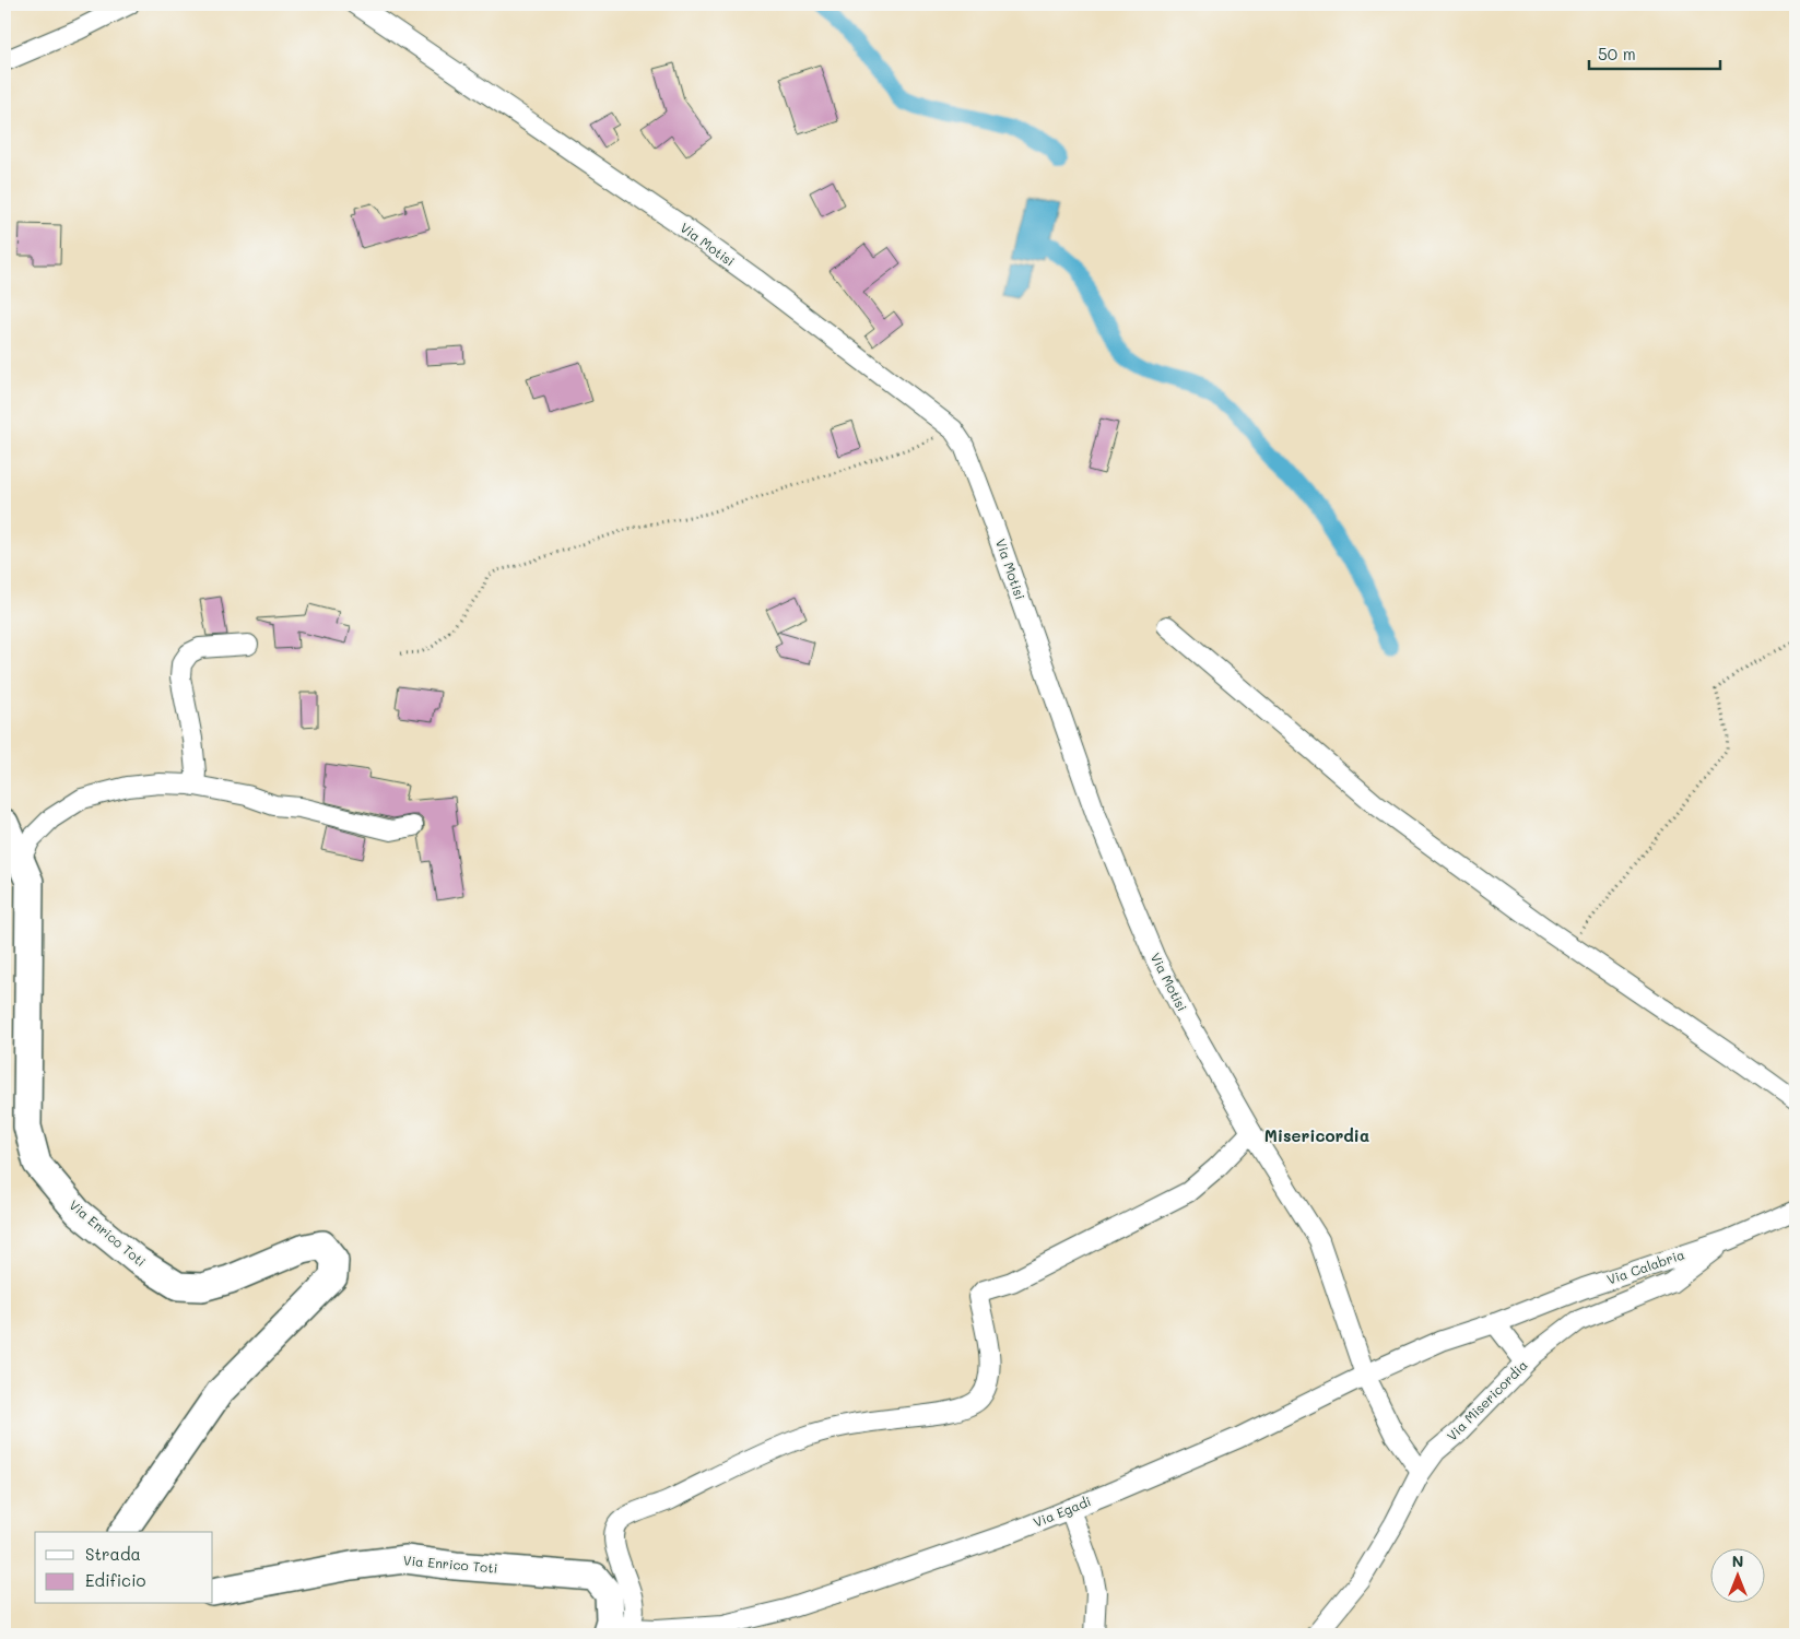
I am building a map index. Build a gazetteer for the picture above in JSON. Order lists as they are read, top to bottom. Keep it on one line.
{"streets":{"main road":["Via Enrico Toti"],"street":["Via Motisi","Via Calabria","Via Misericordia","Via Egadi"]},"crossings":[["Via Motisi","Via Misericordia"],["Via Motisi","Via Egadi"],["Via Enrico Toti","Via Egadi"],["Via Calabria","Via Misericordia"],["Via Calabria","Via Egadi"]],"districts":["Misericordia"],"legend":["Strada","Edificio"],"scale_bar":"50 m","north":"top"}
